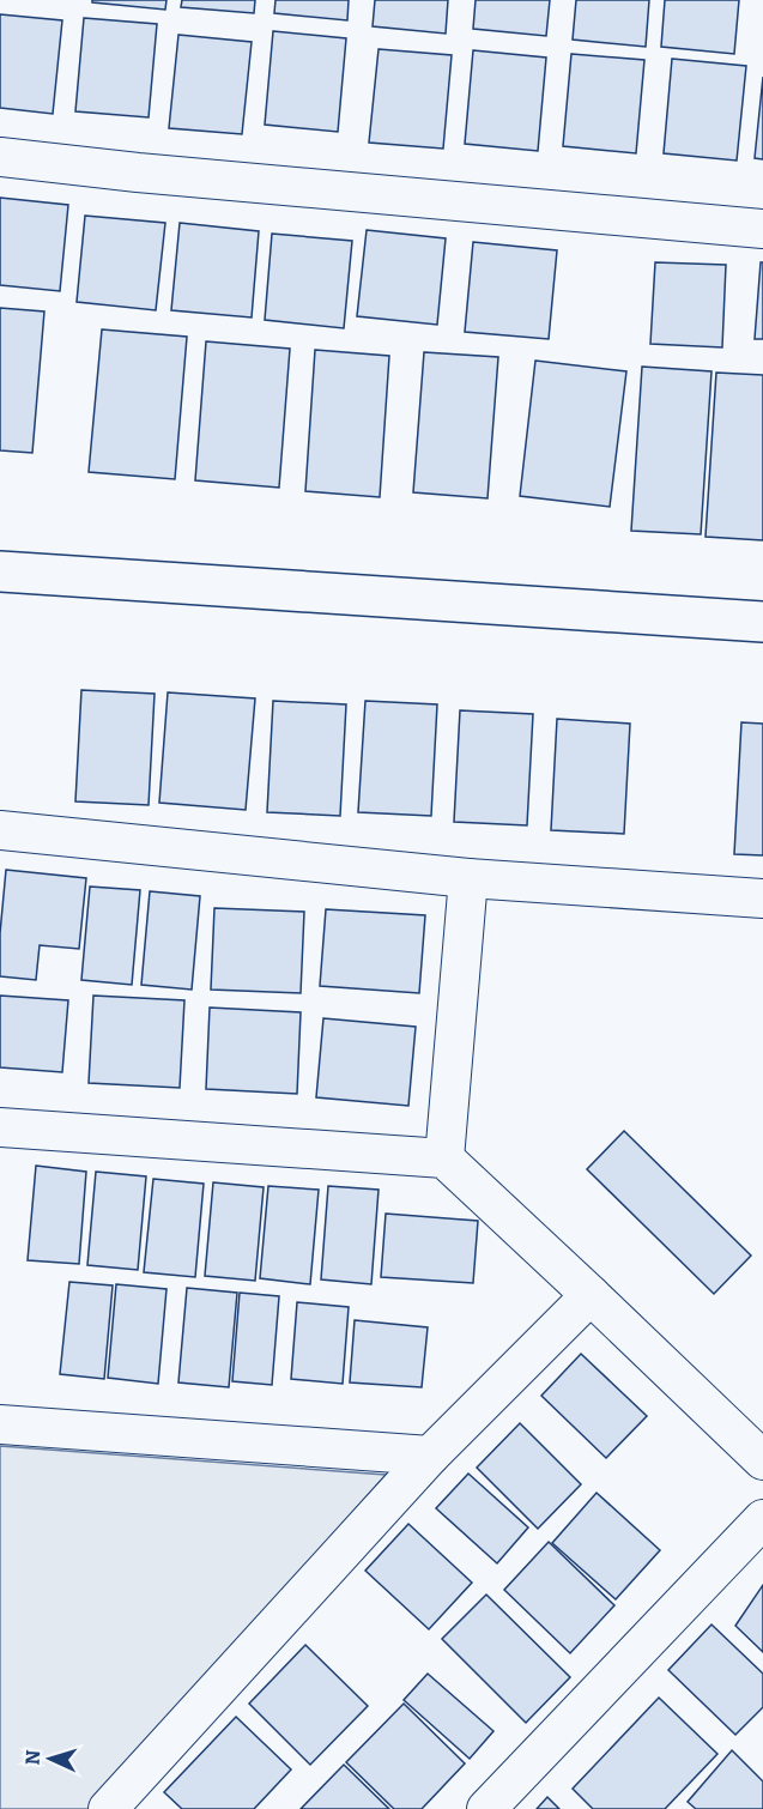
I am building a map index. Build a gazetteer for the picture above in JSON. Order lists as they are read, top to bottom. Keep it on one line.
{"north":"left"}
